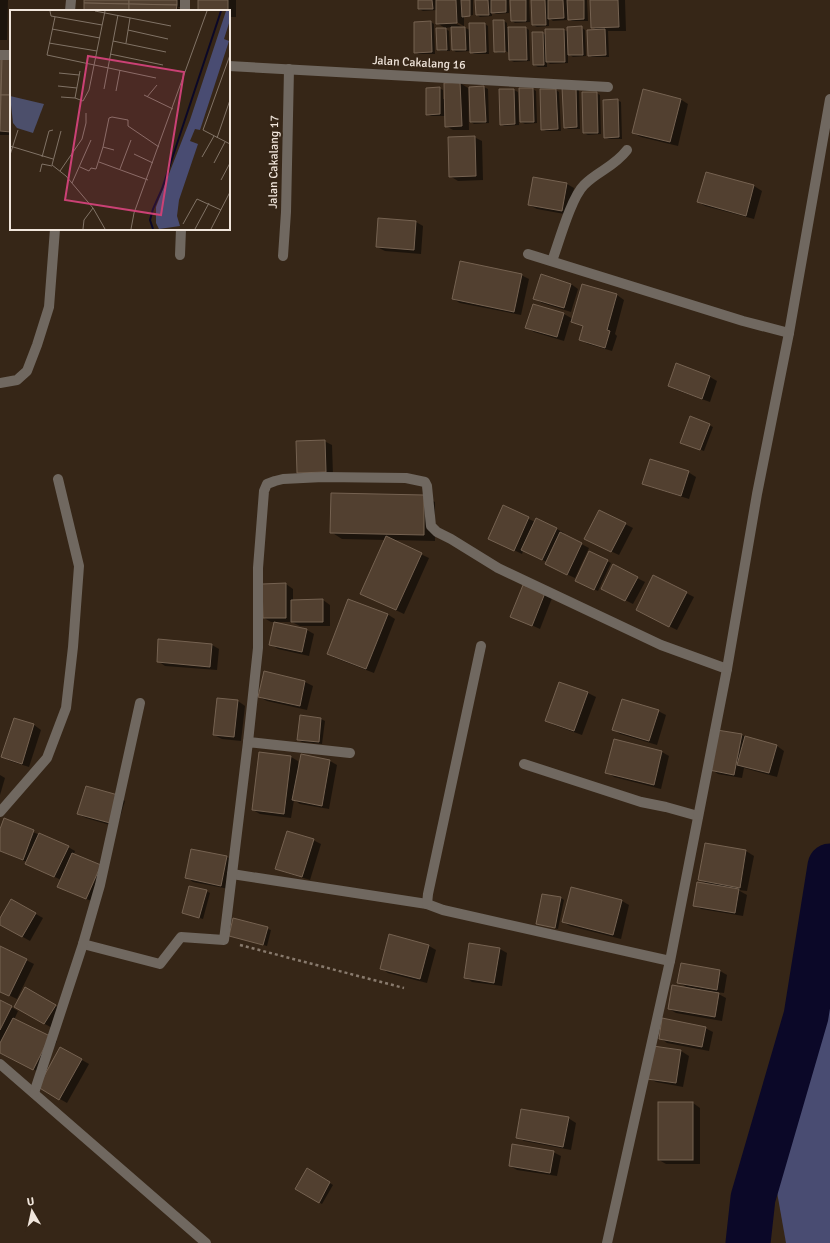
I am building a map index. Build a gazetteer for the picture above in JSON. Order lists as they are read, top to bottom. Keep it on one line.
{"streets":{"street":["Jalan Cakalang 16","Jalan Cakalang 17"]},"crossings":[["Jalan Cakalang 16","Jalan Cakalang 17"]],"north":"top"}
